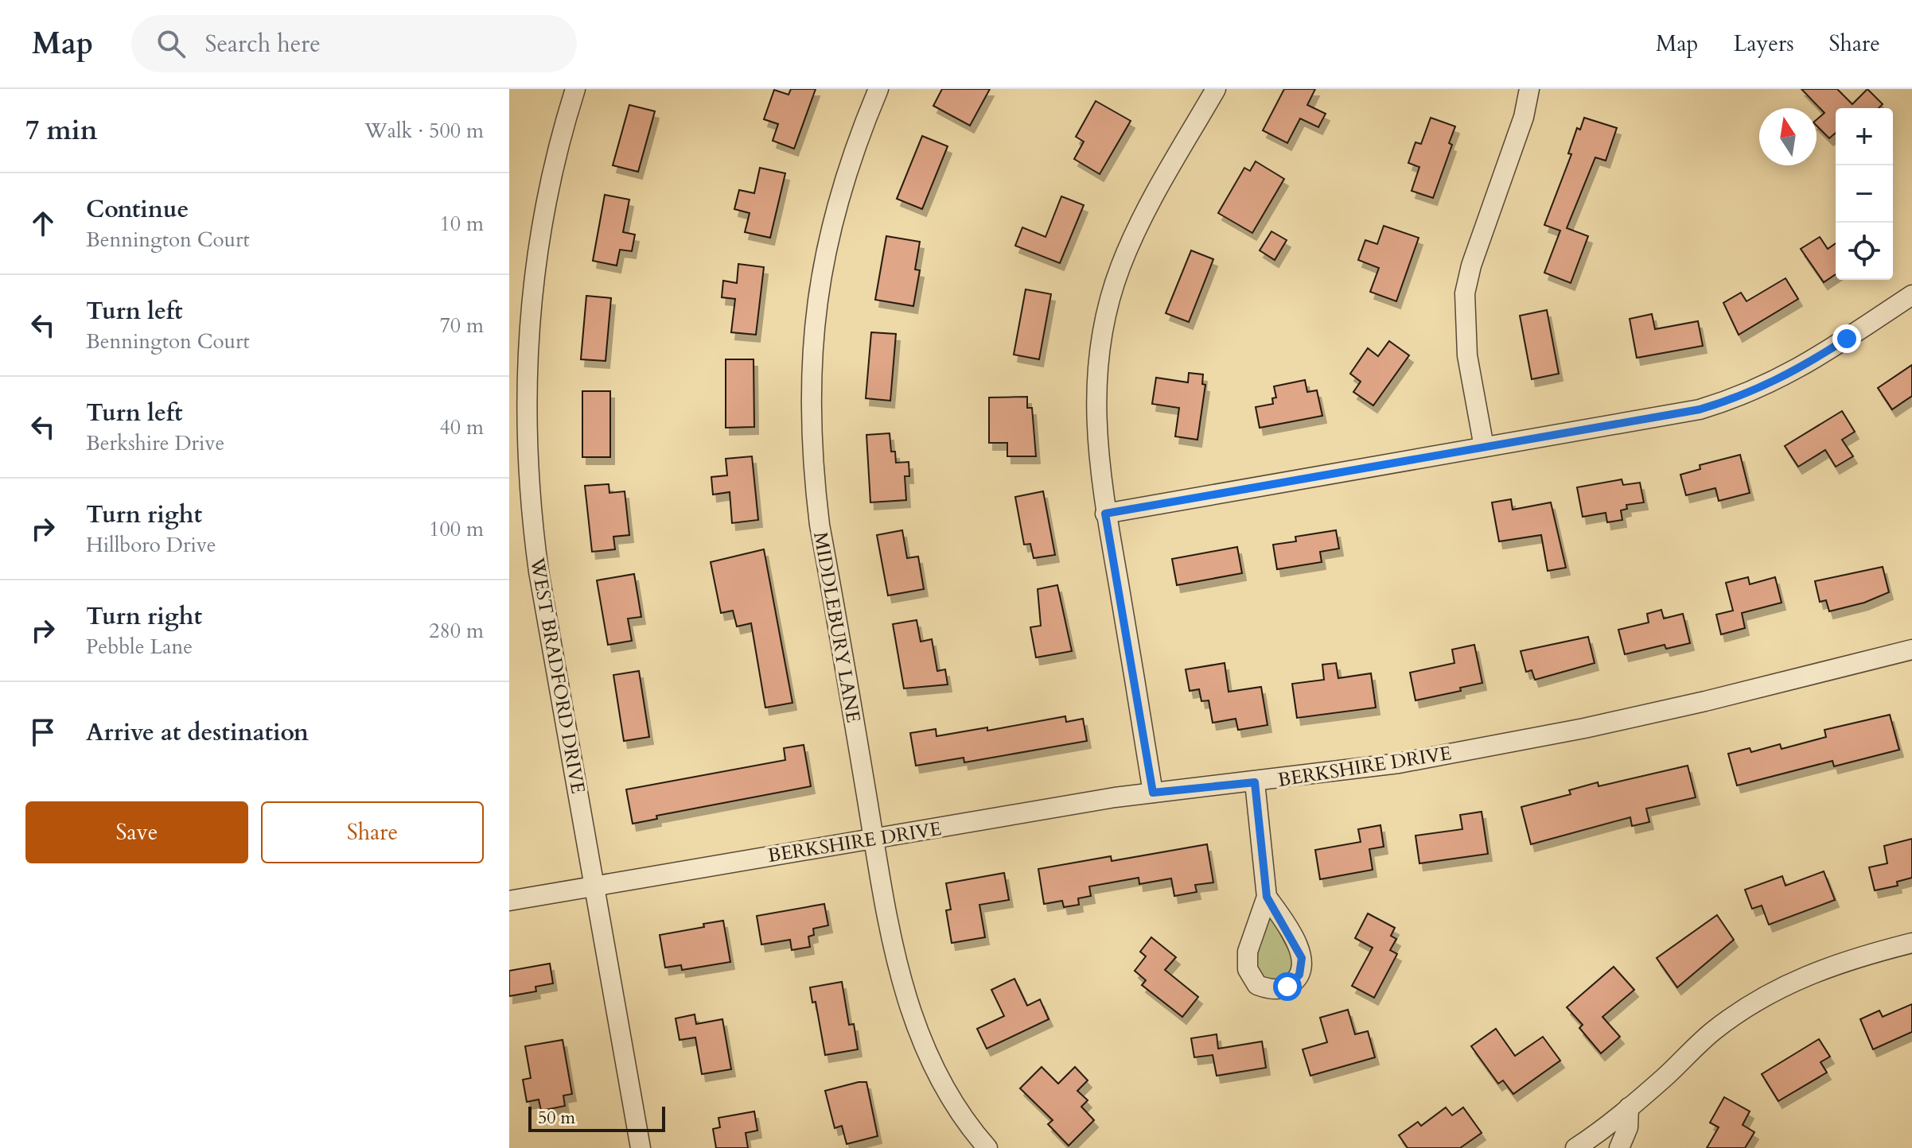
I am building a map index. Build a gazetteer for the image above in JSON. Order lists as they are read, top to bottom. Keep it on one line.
{"streets":{"street":["MIDDLEBURY LANE","WEST BRADFORD DRIVE","BERKSHIRE DRIVE"]},"crossings":[["MIDDLEBURY LANE","BERKSHIRE DRIVE"],["WEST BRADFORD DRIVE","BERKSHIRE DRIVE"]],"scale_bar":"50 m","north":"top","page":{"header":"Map","search":"Search here","nav":["Map","Layers","Share"],"heading":["7 min","Walk · 500 m"],"map_buttons":["+","−"],"list":[["Continue","Bennington Court","10 m"],["Turn left","Bennington Court","70 m"],["Turn left","Berkshire Drive","40 m"],["Turn right","Hillboro Drive","100 m"],["Turn right","Pebble Lane","280 m"],"Arrive at destination"],"buttons":["Save","Share"],"scale":"50 m"}}
